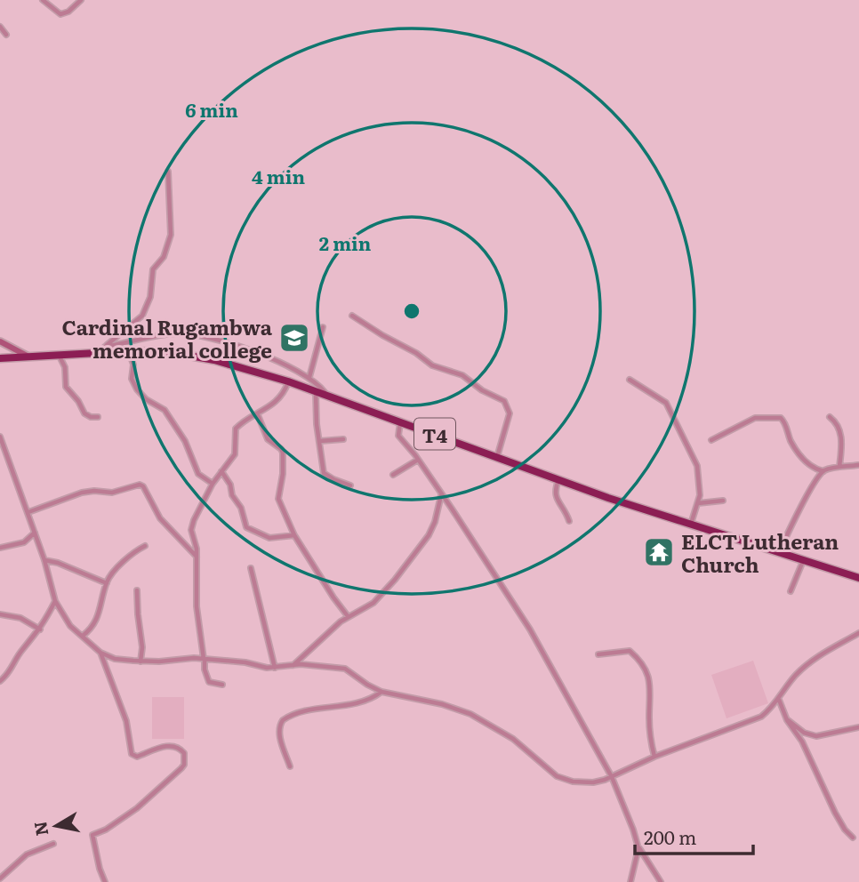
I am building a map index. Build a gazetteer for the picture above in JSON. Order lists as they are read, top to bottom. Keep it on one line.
{"streets":{"highway":["T4"]},"places":{"school or university":["Cardinal Rugambwa memorial college"],"temple":["ELCT Lutheran Church"]},"scale_bar":"200 m","north":"left","rings":["6 min","4 min","2 min"]}
